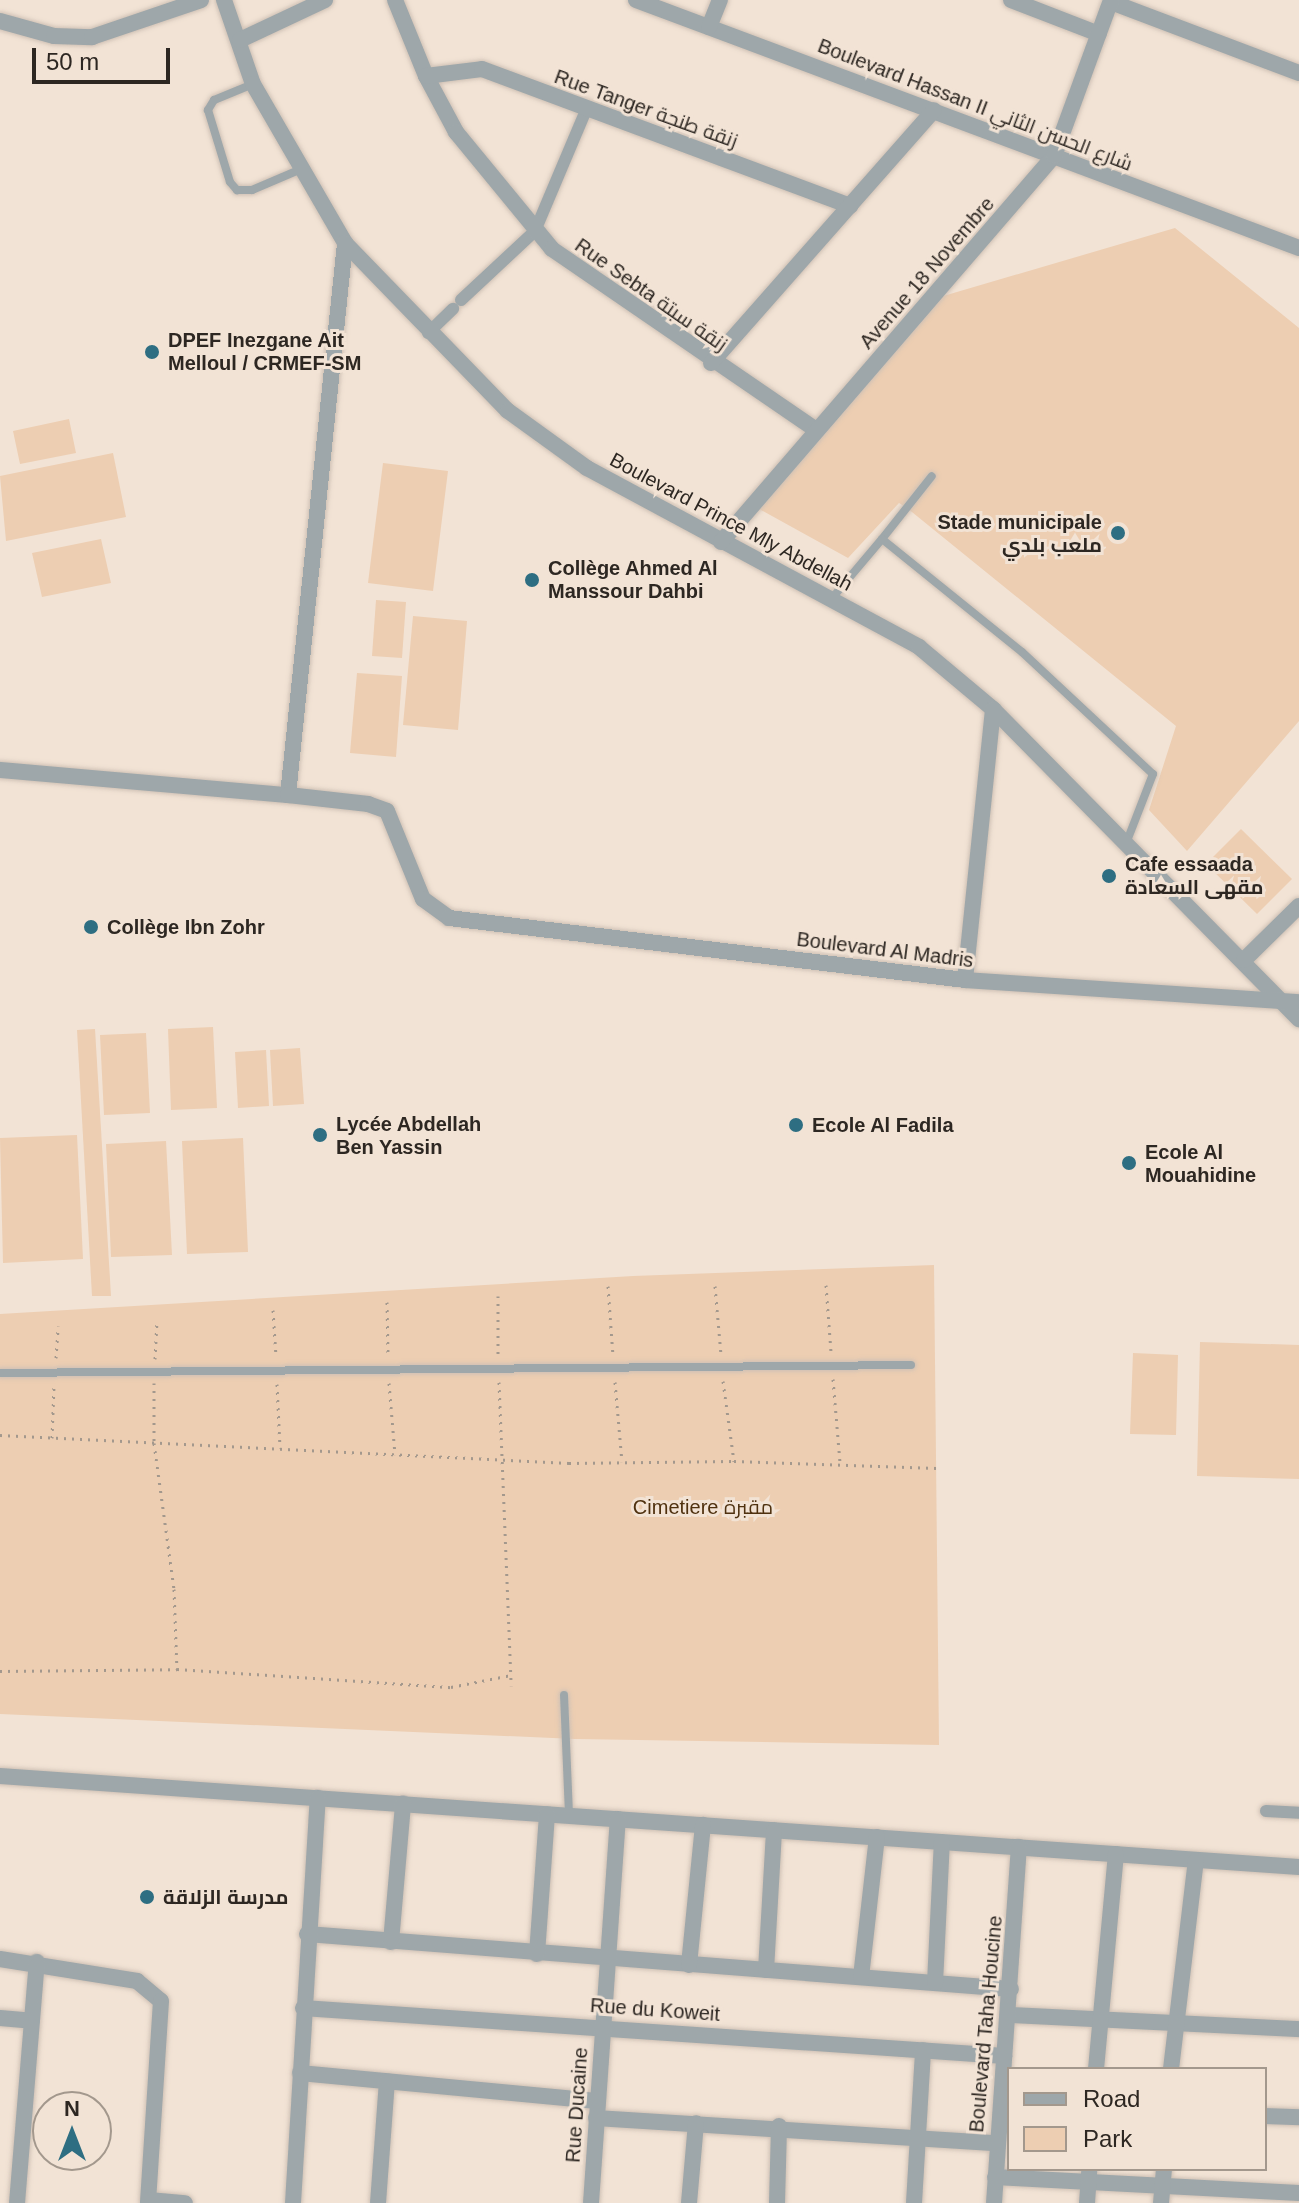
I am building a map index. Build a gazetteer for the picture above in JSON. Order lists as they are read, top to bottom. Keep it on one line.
{"streets":{"street":["Boulevard Hassan II شارع الحسن الثاني","Rue Tanger زنقة طنجة","Avenue 18 Novembre","Rue Sebta زنقة سبتة","Boulevard Prince Mly Abdellah","Boulevard Al Madris","Rue du Koweit","Boulevard Taha Houcine","Rue Ducaine"]},"crossings":[["Boulevard Hassan II شارع الحسن الثاني","Avenue 18 Novembre"],["Rue Tanger زنقة طنجة","Rue Sebta زنقة سبتة"],["Avenue 18 Novembre","Rue Sebta زنقة سبتة"],["Avenue 18 Novembre","Boulevard Prince Mly Abdellah"],["Boulevard Prince Mly Abdellah","Boulevard Al Madris"],["Rue du Koweit","Boulevard Taha Houcine"],["Rue du Koweit","Rue Ducaine"]],"parks":["Cimetiere مقبرة"],"places":["DPEF Inezgane Ait Melloul / CRMEF-SM","Stade municipale ملعب بلدي","Collège Ahmed Al Manssour Dahbi","Cafe essaada مقهى السعادة","Collège Ibn Zohr","Ecole Al Fadila","Lycée Abdellah Ben Yassin","Ecole Al Mouahidine","مدرسة الزلاقة"],"legend":["Road","Park"],"scale_bar":"50 m","north":"top"}
